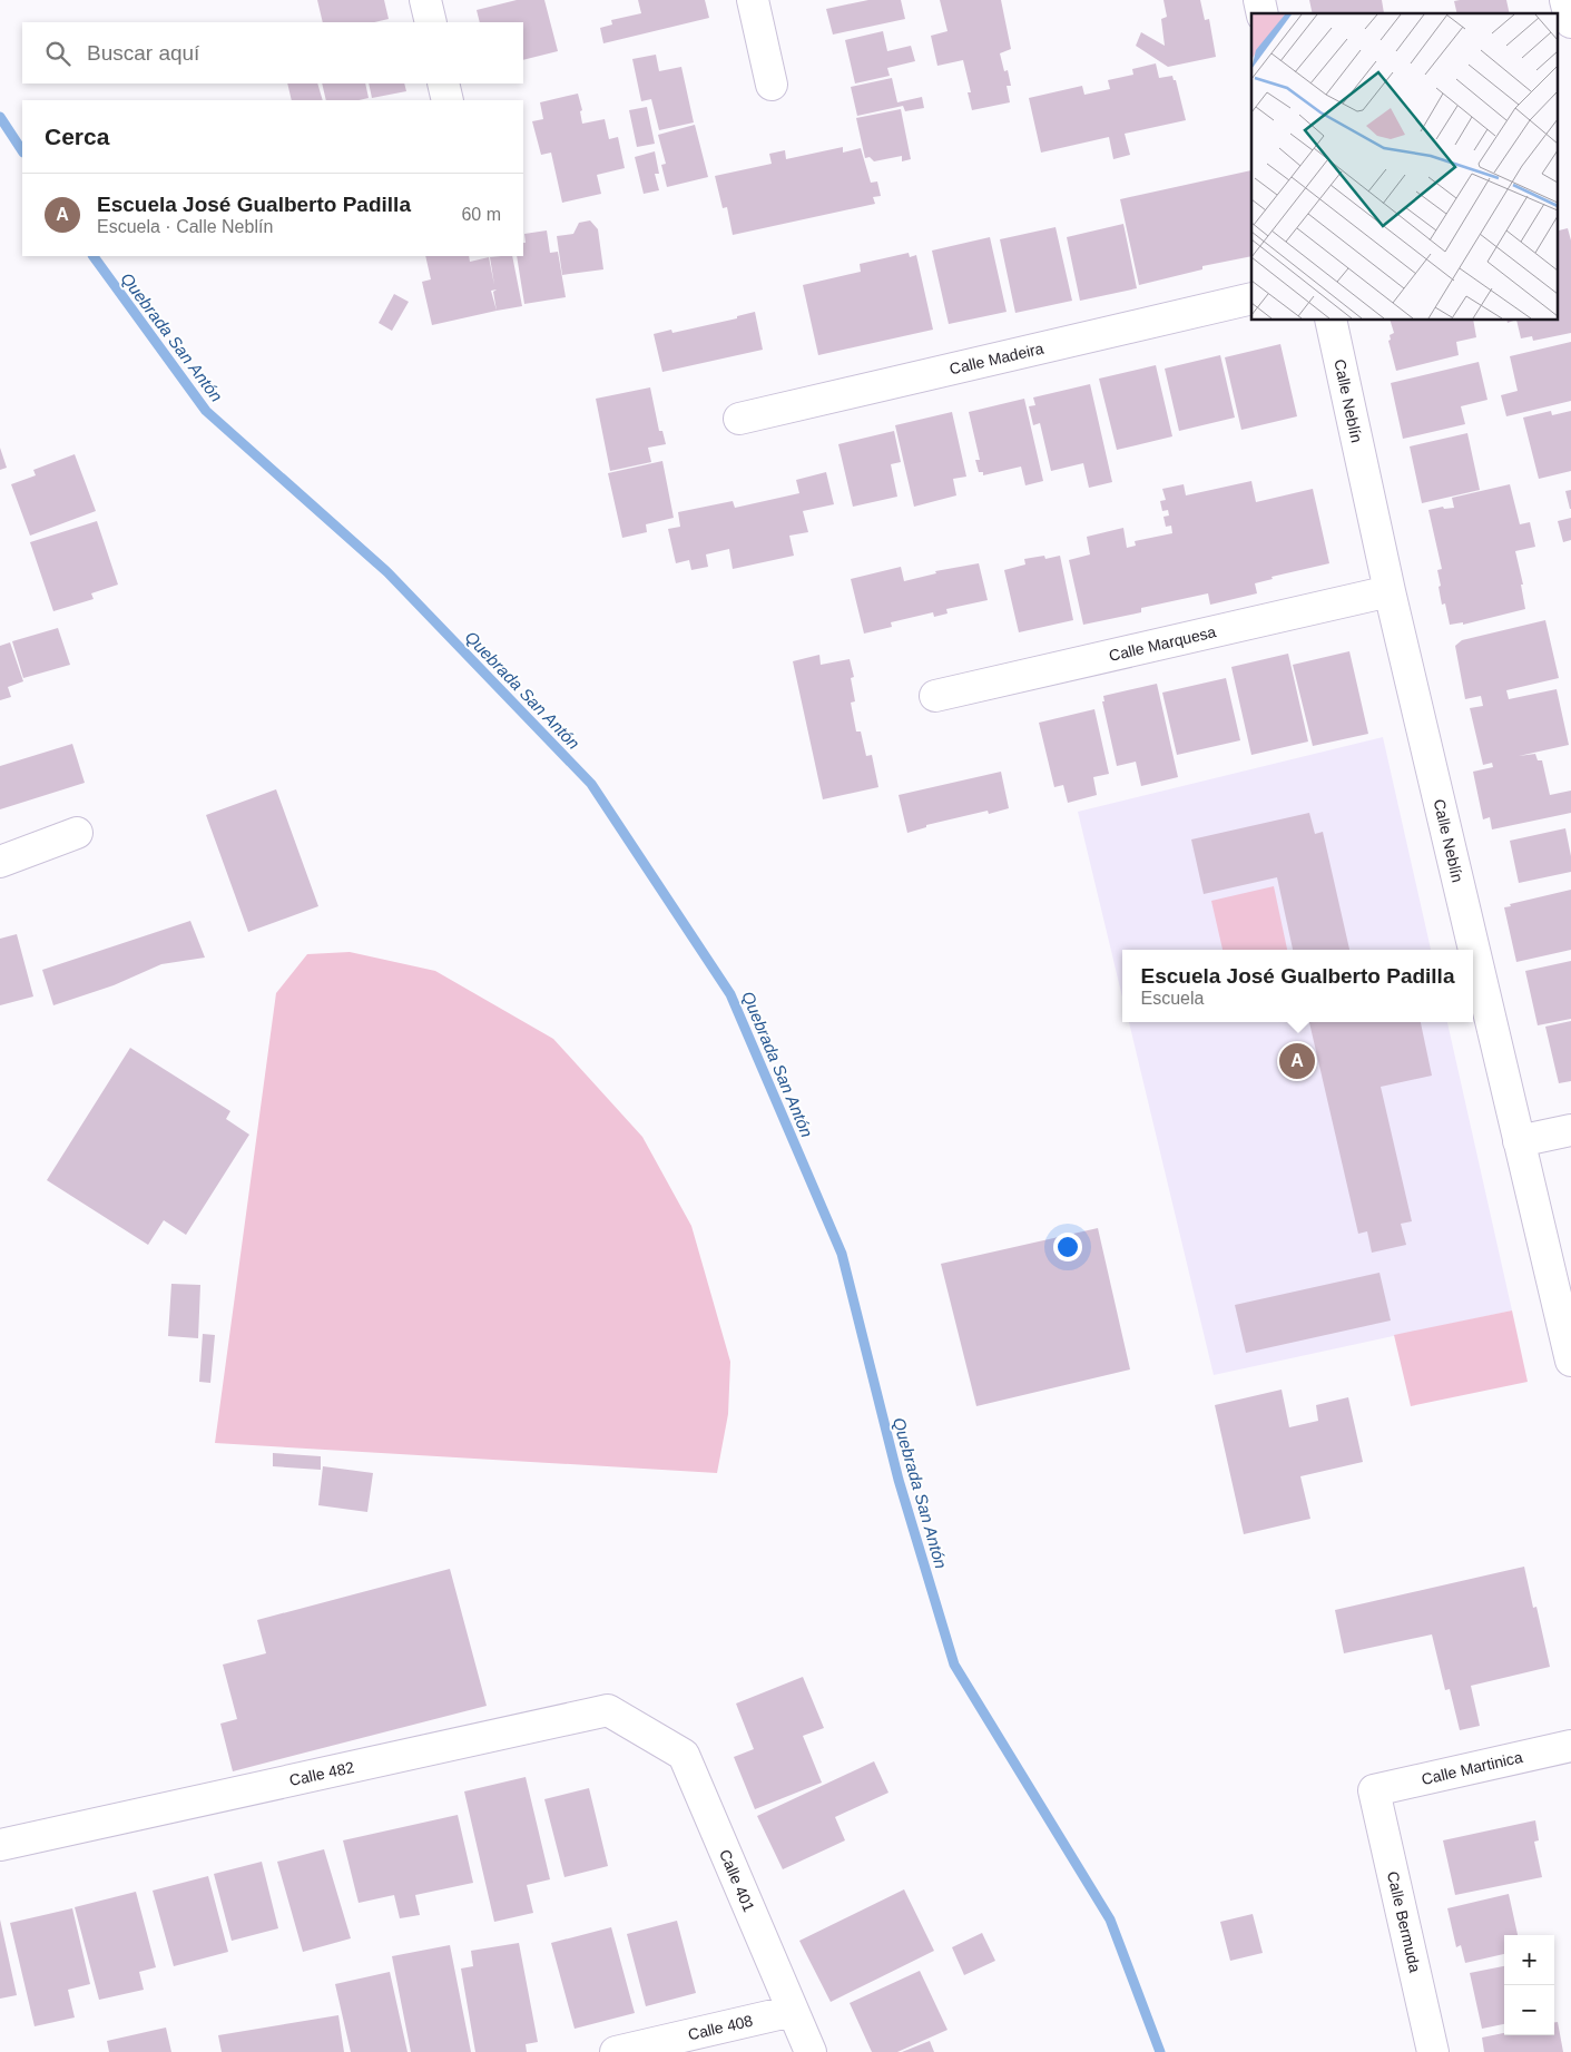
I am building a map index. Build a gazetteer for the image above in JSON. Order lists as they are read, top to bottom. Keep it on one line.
{"streets":{"street":["Calle Madeira","Calle Neblín","Calle Marquesa","Calle Martinica","Calle 482","Calle 401","Calle Bermuda","Calle 408"]},"crossings":[["Calle Neblín","Calle Marquesa"],["Calle Martinica","Calle Bermuda"],["Calle 482","Calle 401"],["Calle 401","Calle 408"]],"water":["Quebrada San Antón"],"page":{"search":"Buscar aquí","heading":"Cerca","list":[{"mark":"A","name":"Escuela José Gualberto Padilla","note":"Escuela · Calle Neblín","value":"60 m"}],"popup":["Escuela José Gualberto Padilla","Escuela"],"pins":"A","map_buttons":["+","−"]}}
